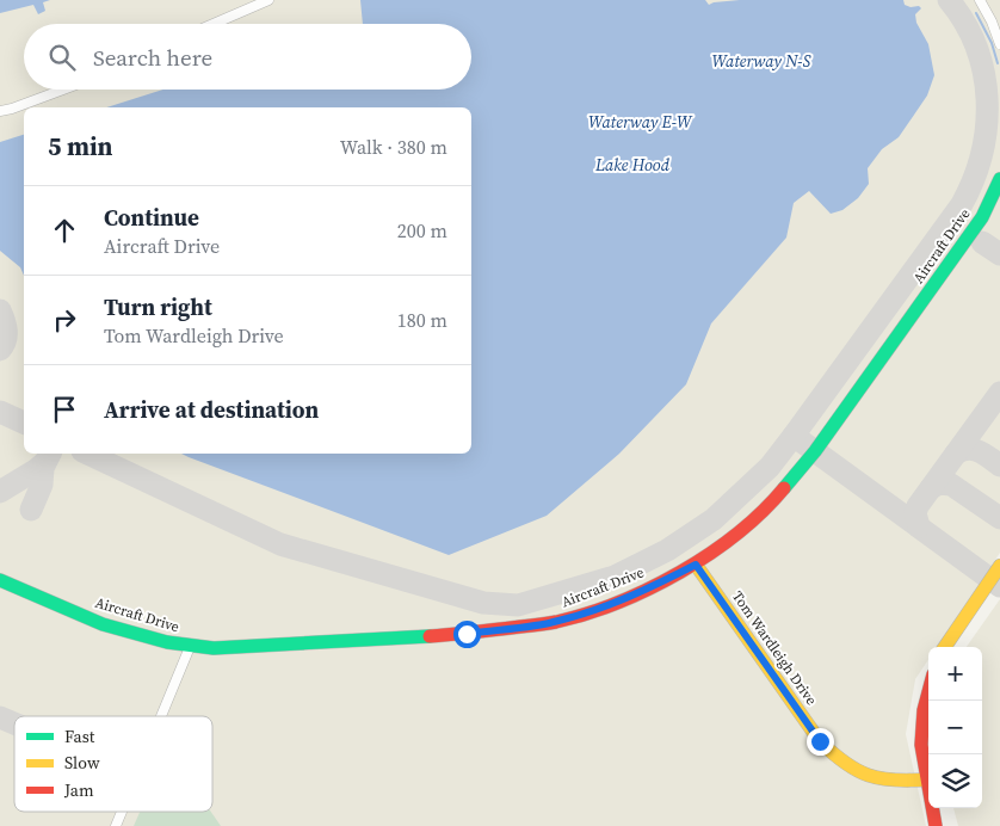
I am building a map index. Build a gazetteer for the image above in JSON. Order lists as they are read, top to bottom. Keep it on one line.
{"streets":{"street":["Aircraft Drive","Tom Wardleigh Drive"]},"crossings":[["Aircraft Drive","Tom Wardleigh Drive"]],"water":["Waterway N-S","Waterway E-W","Lake Hood"],"legend":["Fast","Slow","Jam"],"page":{"search":"Search here","heading":["5 min","Walk · 380 m"],"list":[["Continue","Aircraft Drive","200 m"],["Turn right","Tom Wardleigh Drive","180 m"],"Arrive at destination"],"map_buttons":["+","−"]}}
